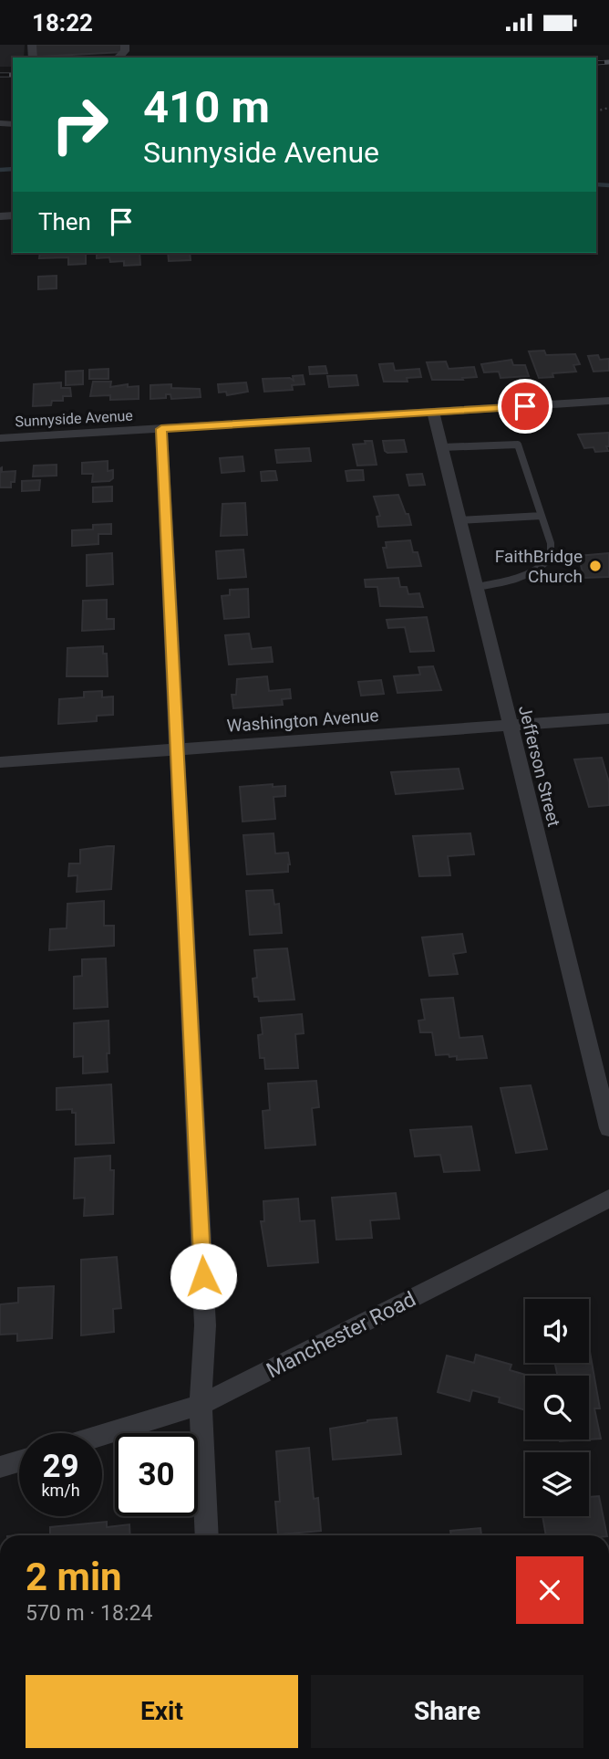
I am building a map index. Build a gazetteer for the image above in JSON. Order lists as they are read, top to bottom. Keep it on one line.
{"streets":{"street":["Sunnyside Avenue","Washington Avenue","Jefferson Street","Manchester Road"]},"crossings":[["Sunnyside Avenue","Jefferson Street"],["Washington Avenue","Jefferson Street"]],"places":["FaithBridge Church"],"page":{"status":"18:22","turn":["410 m","Sunnyside Avenue"],"then":"Then","speed":"29 km/h","limit":"30","heading":["2 min","570 m · 18:24"],"buttons":["Exit","Share"]}}
